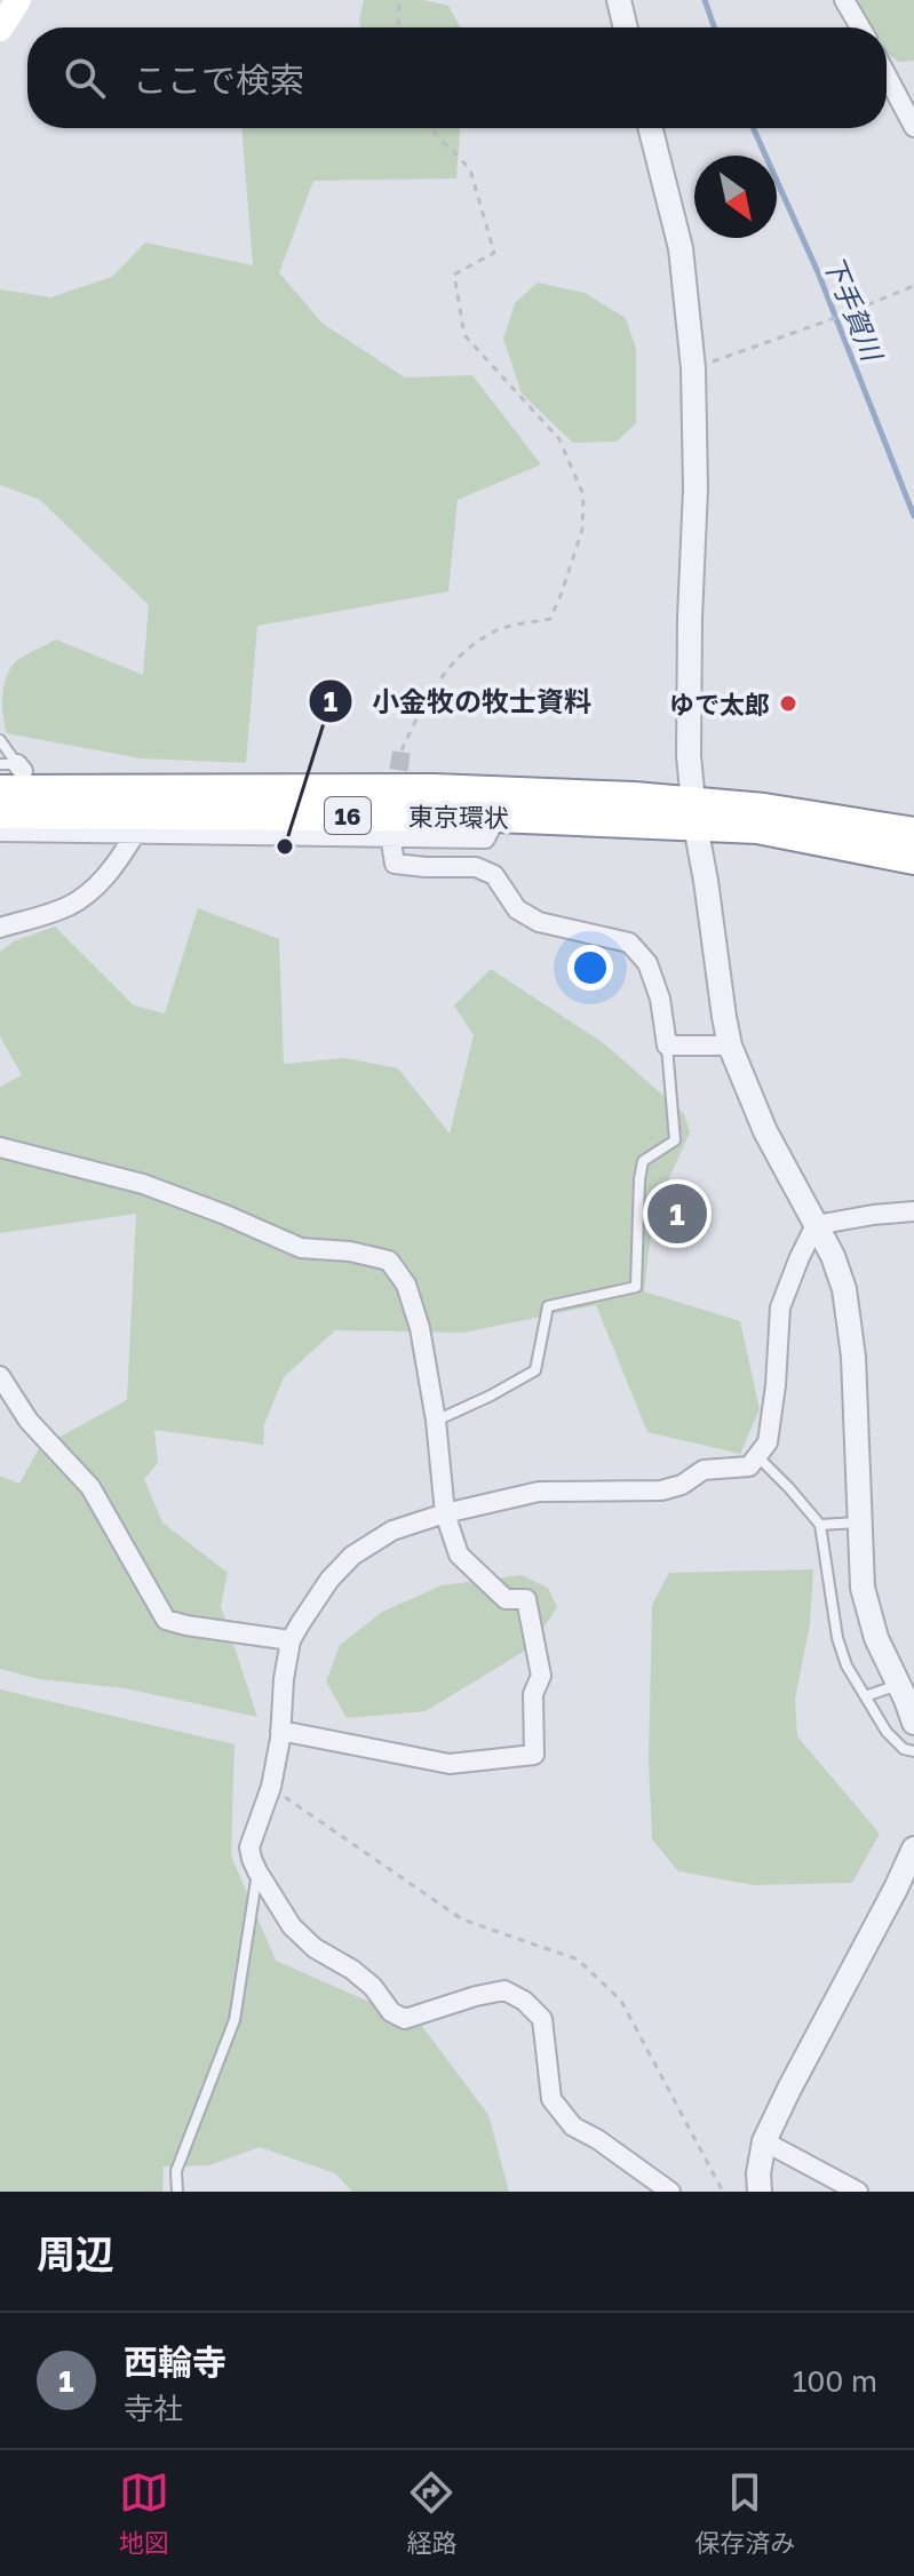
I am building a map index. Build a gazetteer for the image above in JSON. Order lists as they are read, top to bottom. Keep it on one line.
{"streets":{"highway":["16","東京環状"]},"water":["下手賀川"],"places":["ゆで太郎","小金牧の牧士資料"],"north":"bottom right","page":{"search":"ここで検索","pins":"1","heading":"周辺","list":[{"mark":"1","name":"西輪寺","note":"寺社","value":"100 m"}],"nav":["地図","経路","保存済み"]}}
